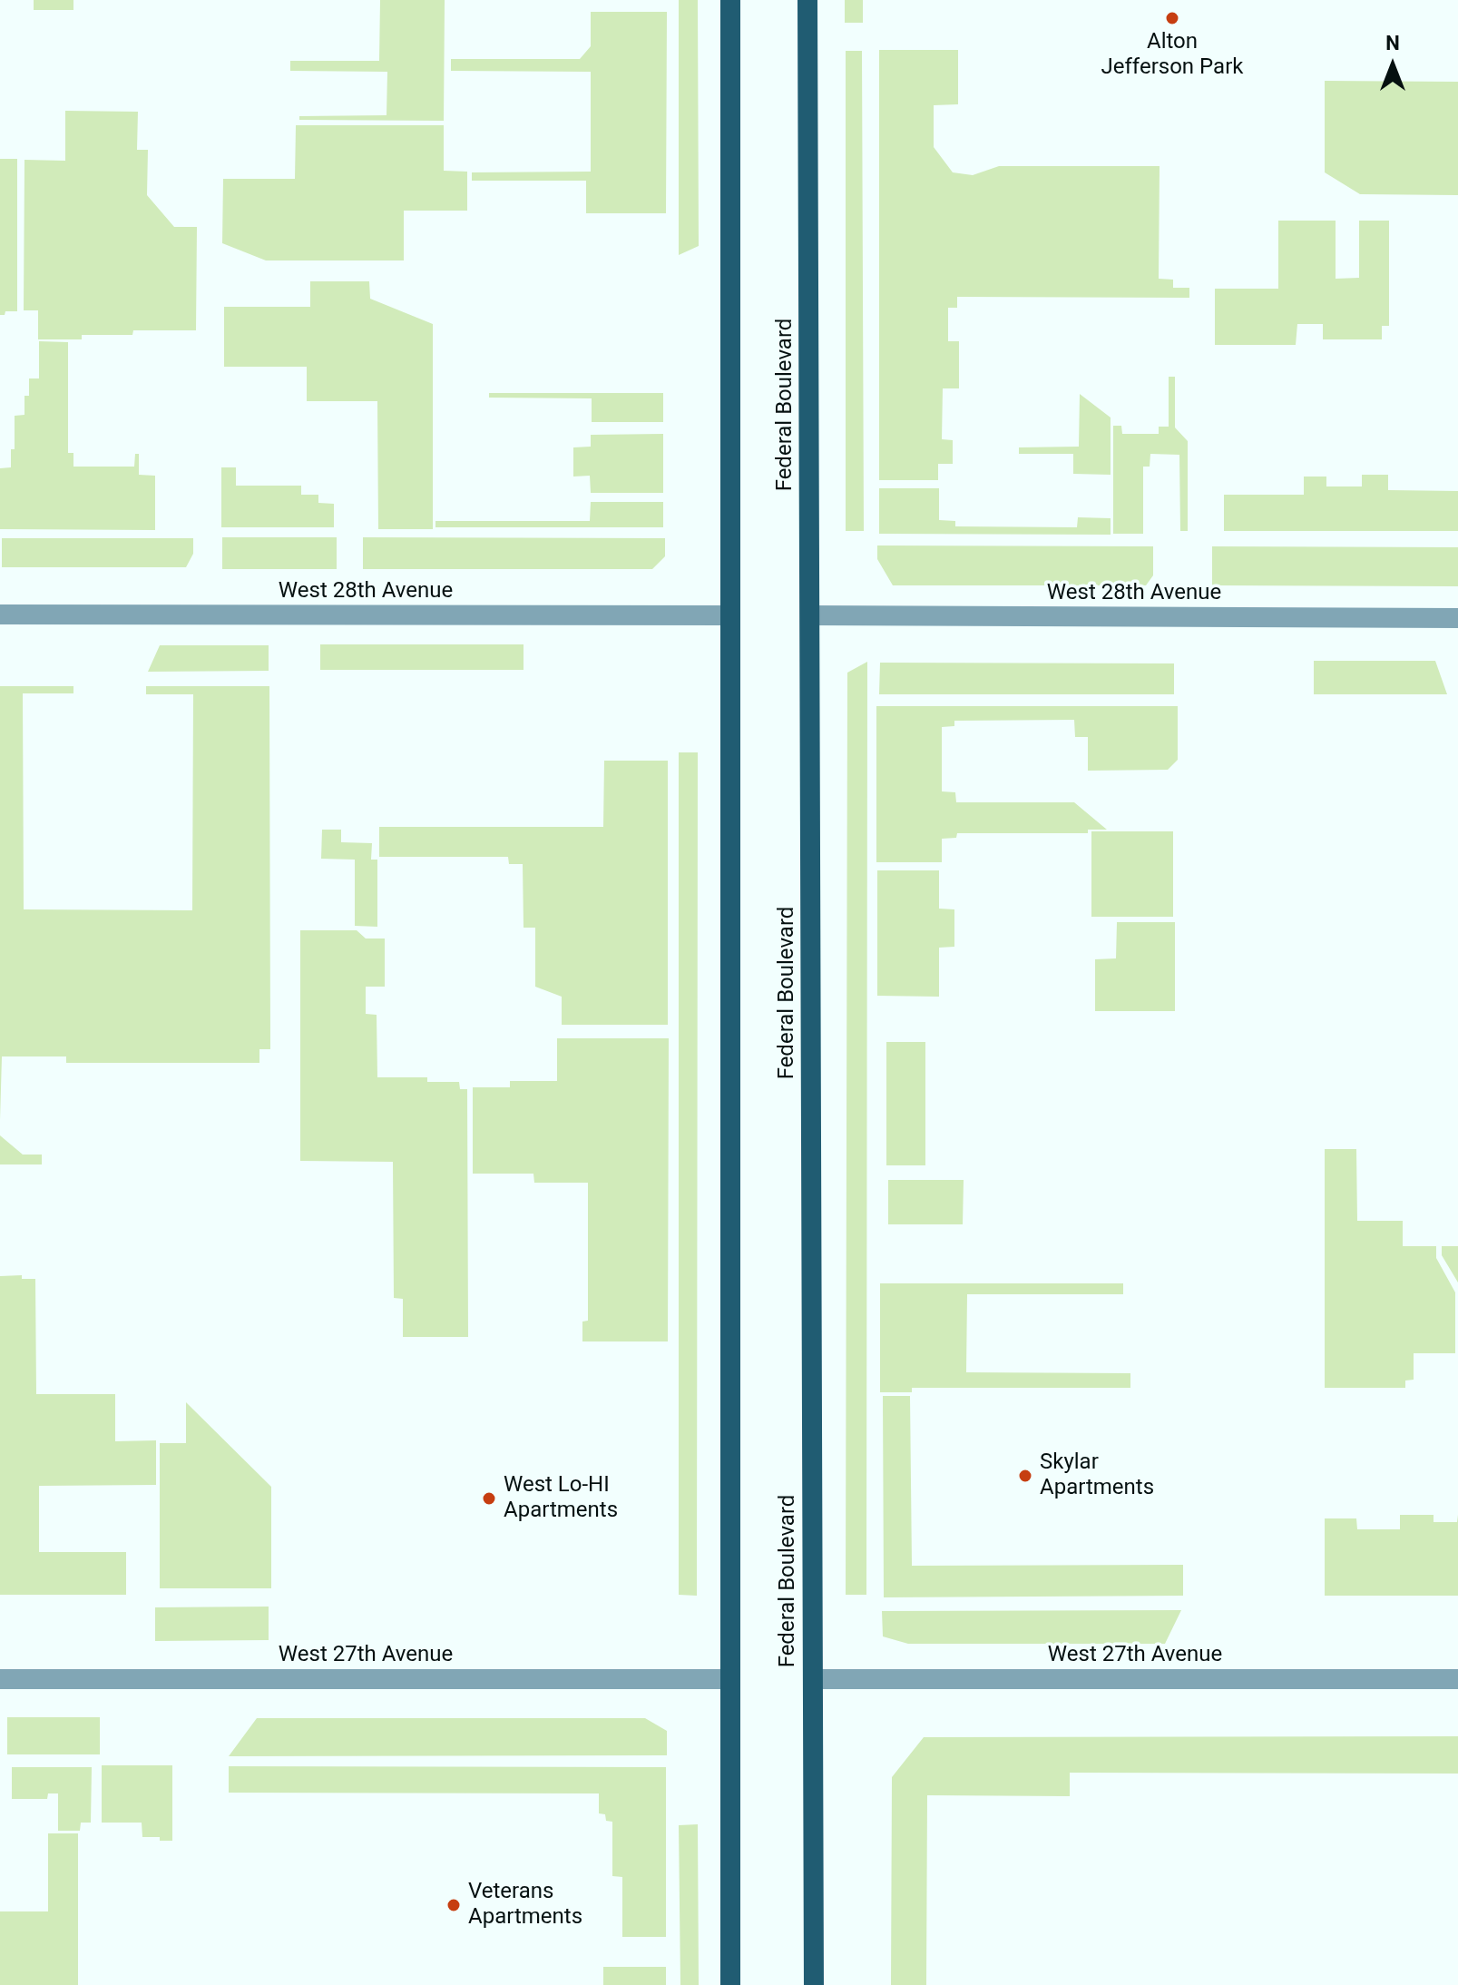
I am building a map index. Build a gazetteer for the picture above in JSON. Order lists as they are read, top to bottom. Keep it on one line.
{"streets":{"main road":["Federal Boulevard"],"street":["West 28th Avenue","West 27th Avenue"]},"crossings":[["Federal Boulevard","West 28th Avenue"],["Federal Boulevard","West 27th Avenue"]],"places":["Alton Jefferson Park","Skylar Apartments","West Lo-HI Apartments","Veterans Apartments"],"north":"top"}
